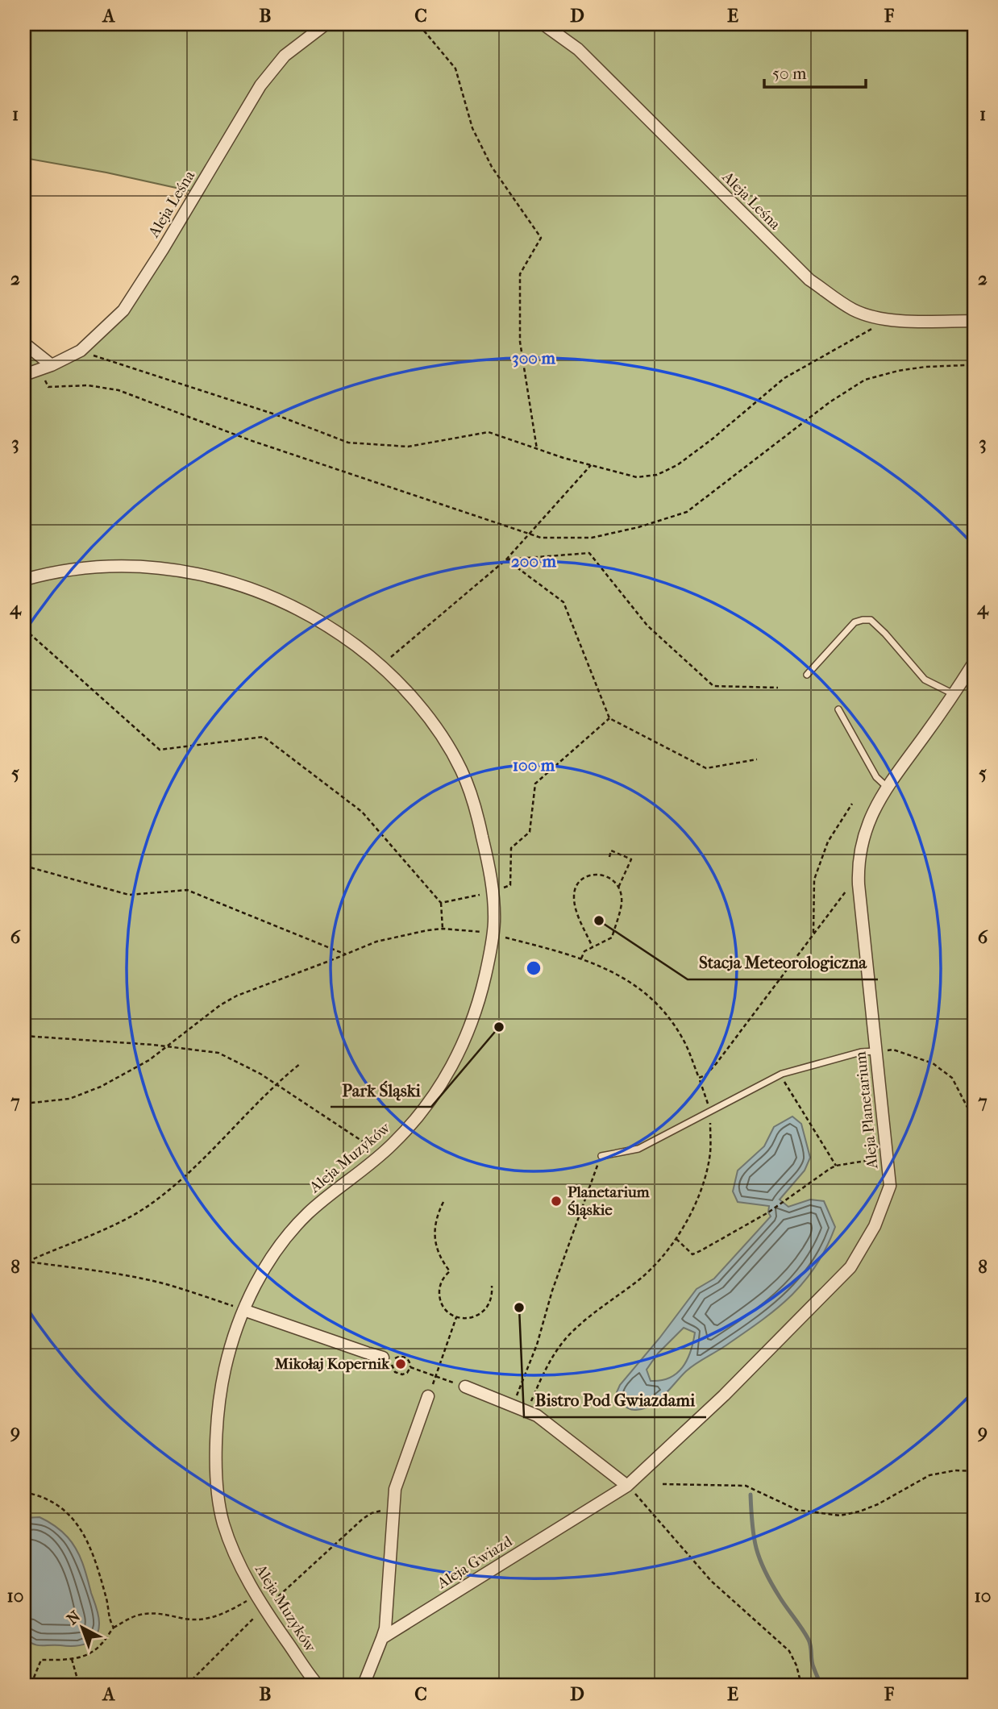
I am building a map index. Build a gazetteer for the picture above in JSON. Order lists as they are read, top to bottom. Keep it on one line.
{"streets":{"street":["Aleja Leśna","Aleja Planetarium","Aleja Muzyków","Aleja Gwiazd"]},"crossings":[["Aleja Planetarium","Aleja Gwiazd"]],"places":["Stacja Meteorologiczna","Park Śląski","Planetarium Śląskie","Bistro Pod Gwiazdami","Mikołaj Kopernik"],"scale_bar":"50 m","north":"top left","grid":{"columns":["A","B","C","D","E","F"],"rows":["1","2","3","4","5","6","7","8","9","10"]},"rings":["300 m","200 m","100 m"]}
